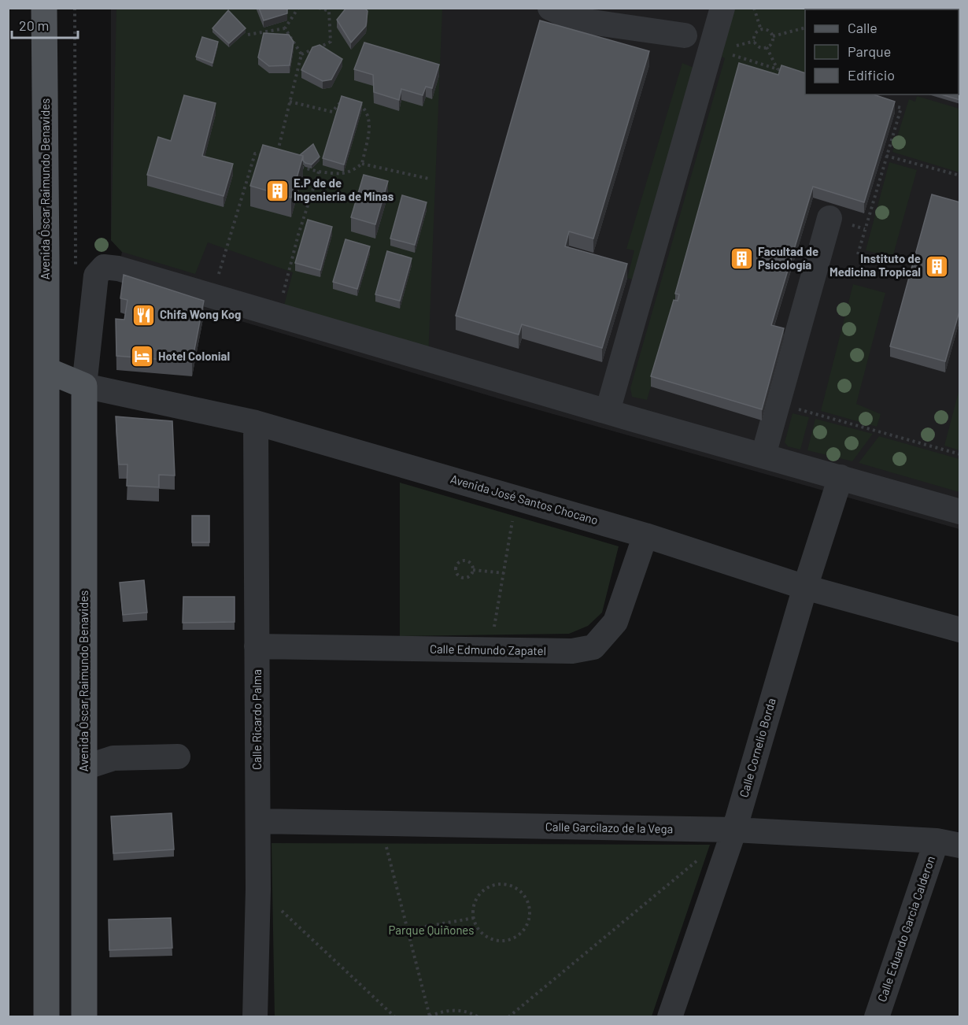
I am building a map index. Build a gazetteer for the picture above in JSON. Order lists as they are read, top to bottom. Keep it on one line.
{"streets":{"main road":["Avenida Óscar Raimundo Benavides"],"street":["Avenida José Santos Chocano","Calle Edmundo Zapatel","Calle Ricardo Palma","Calle Cornelio Borda","Calle Garcilazo de la Vega","Calle Eduardo Garcia Calderon"]},"crossings":[["Avenida Óscar Raimundo Benavides","Avenida José Santos Chocano"],["Avenida José Santos Chocano","Calle Edmundo Zapatel"],["Avenida José Santos Chocano","Calle Ricardo Palma"],["Avenida José Santos Chocano","Calle Cornelio Borda"],["Calle Edmundo Zapatel","Calle Ricardo Palma"],["Calle Ricardo Palma","Calle Garcilazo de la Vega"],["Calle Cornelio Borda","Calle Garcilazo de la Vega"],["Calle Garcilazo de la Vega","Calle Eduardo Garcia Calderon"]],"parks":["Parque Quiñones"],"places":{"building":["E.P de de Ingenieria de Minas","Facultad de Psicología","Instituto de Medicina Tropical"],"restaurant":["Chifa Wong Kog"],"hotel":["Hotel Colonial"]},"legend":["Calle","Parque","Edificio"],"scale_bar":"20 m"}
